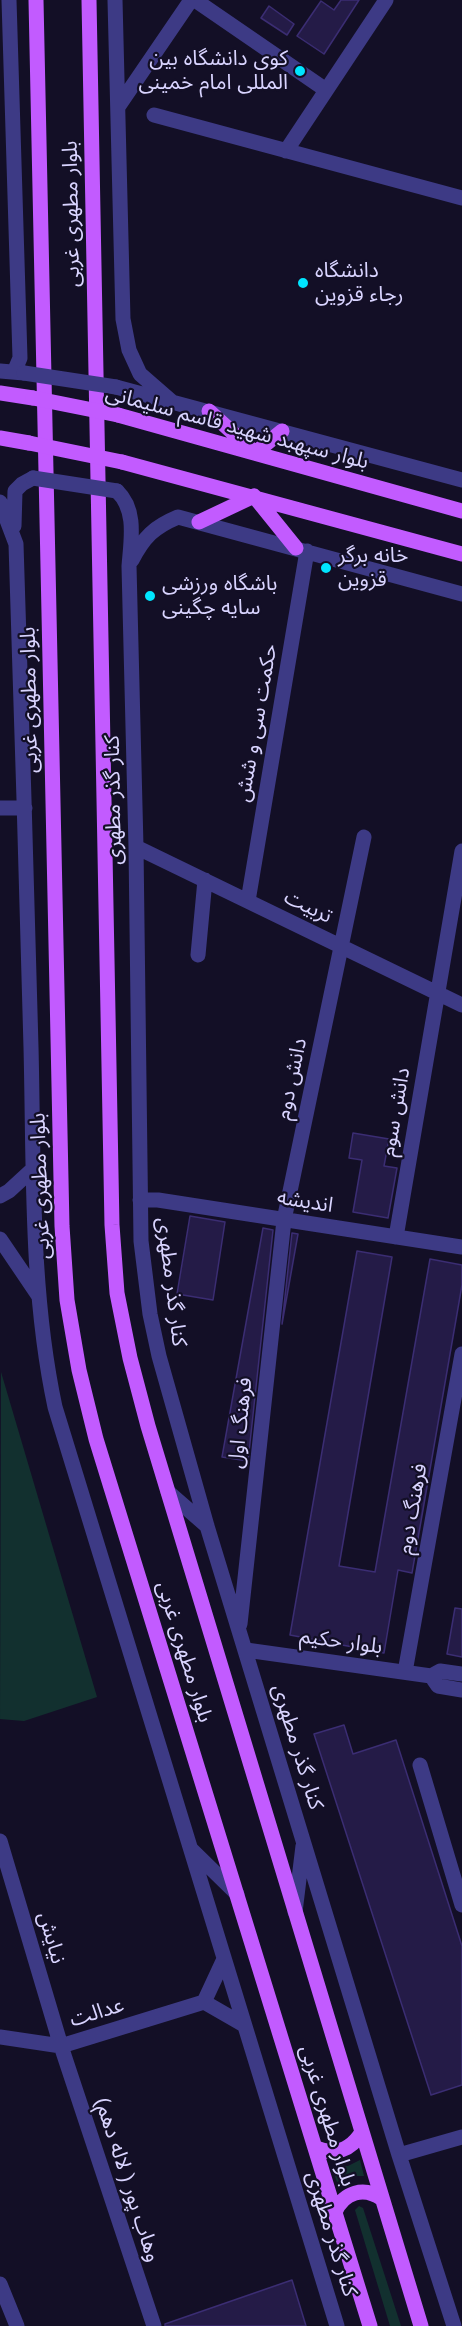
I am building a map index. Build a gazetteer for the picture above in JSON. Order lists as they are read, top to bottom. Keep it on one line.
{"streets":{"main road":["بلوار مطهری غربی","بلوار سپهبد شهید قاسم سلیمانی"],"street":["حکمت سی و شش","کنار گذر مطهری","تربیت","دانش دوم","دانش سوم","اندیشه","فرهنگ اول","فرهنگ دوم","بلوار حکیم","نيايش","عدالت","وهاب پور ( لاله دهم)"]},"crossings":[["حکمت سی و شش","تربیت"],["کنار گذر مطهری","تربیت"],["کنار گذر مطهری","اندیشه"],["کنار گذر مطهری","فرهنگ اول"],["کنار گذر مطهری","بلوار حکیم"],["تربیت","دانش دوم"],["تربیت","دانش سوم"],["دانش دوم","اندیشه"],["دانش دوم","فرهنگ اول"],["دانش سوم","اندیشه"],["اندیشه","فرهنگ اول"],["فرهنگ دوم","بلوار حکیم"],["نيايش","عدالت"],["نيايش","وهاب پور ( لاله دهم)"],["عدالت","وهاب پور ( لاله دهم)"]],"places":["کوی دانشگاه بین المللی امام خمینی","دانشگاه رجاء قزوین","خانه برگر قزوین","باشگاه ورزشى سايه چگينى"]}
